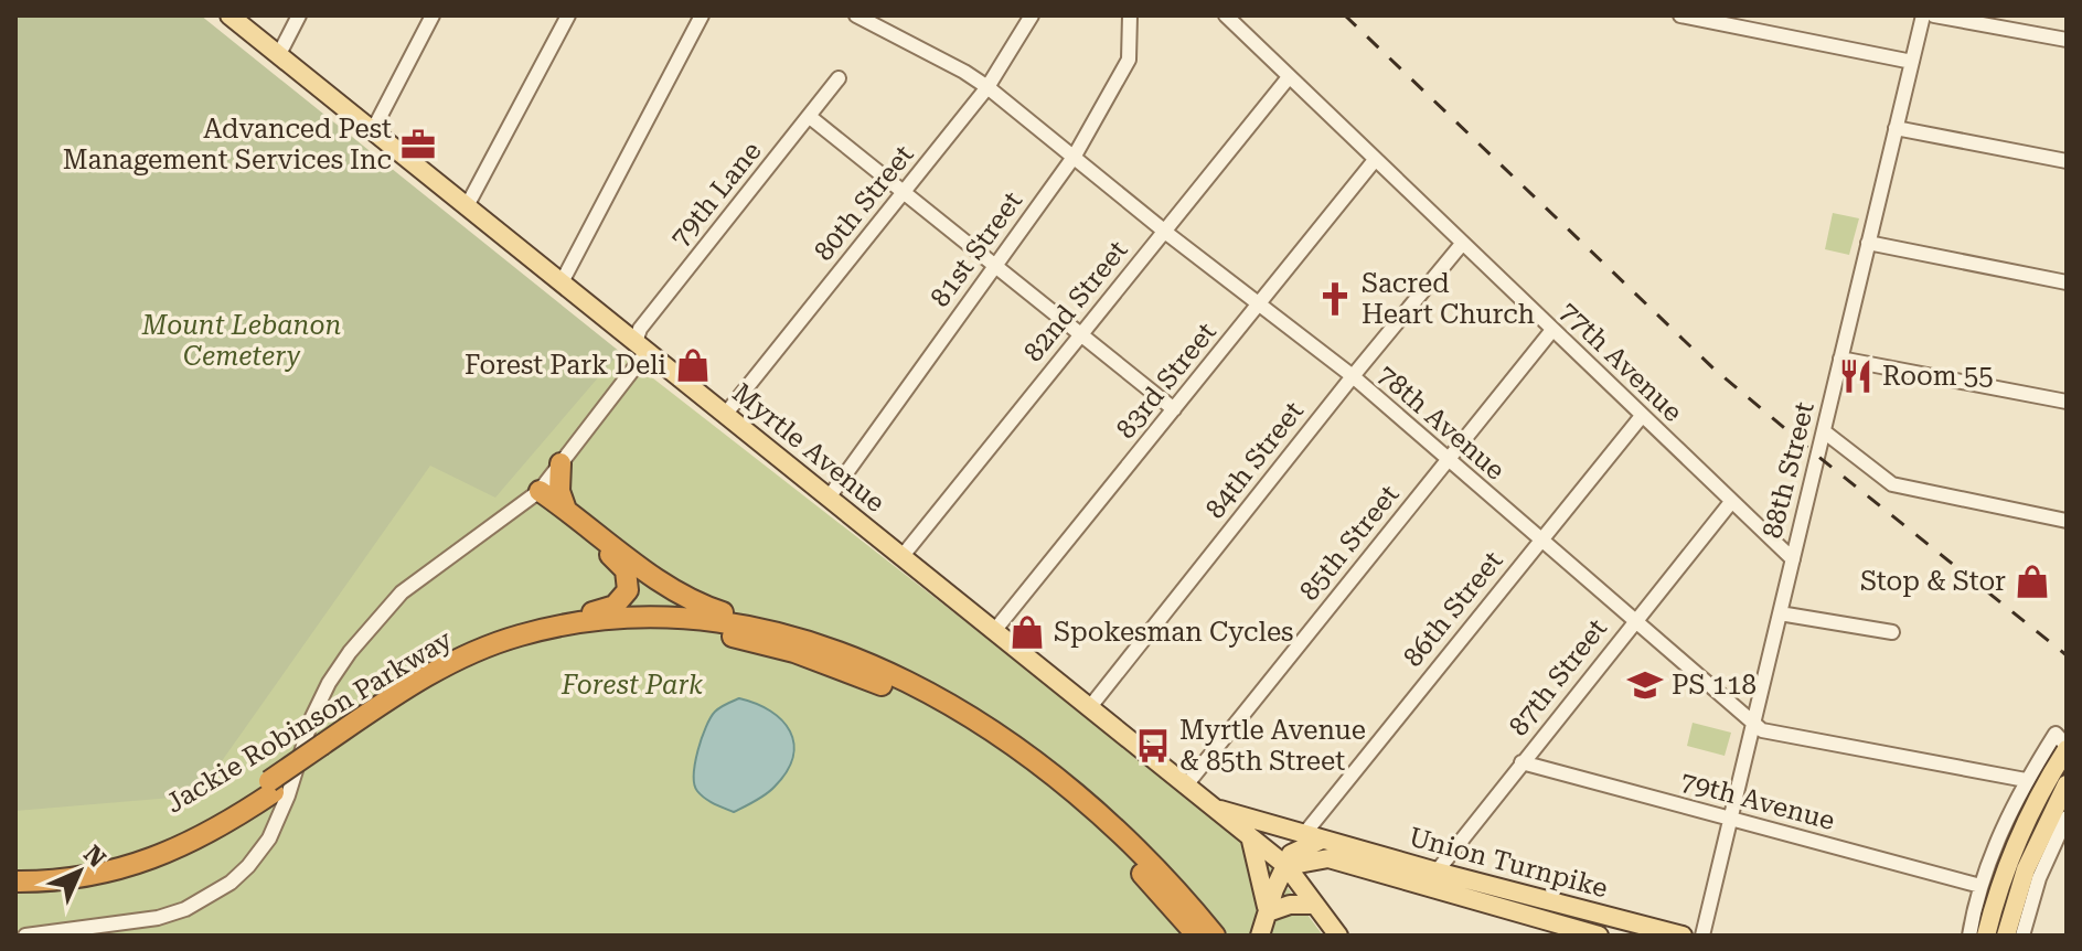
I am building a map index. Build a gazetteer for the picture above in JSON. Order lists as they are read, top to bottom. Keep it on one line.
{"streets":{"highway":["Jackie Robinson Parkway"],"main road":["Myrtle Avenue","Union Turnpike"],"street":["79th Lane","80th Street","81st Street","82nd Street","77th Avenue","83rd Street","78th Avenue","84th Street","88th Street","85th Street","86th Street","87th Street","79th Avenue"]},"crossings":[["79th Lane","Myrtle Avenue"],["80th Street","78th Avenue"],["80th Street","Myrtle Avenue"],["81st Street","78th Avenue"],["81st Street","Myrtle Avenue"],["82nd Street","77th Avenue"],["82nd Street","78th Avenue"],["82nd Street","Myrtle Avenue"],["77th Avenue","83rd Street"],["77th Avenue","84th Street"],["77th Avenue","88th Street"],["77th Avenue","85th Street"],["77th Avenue","86th Street"],["77th Avenue","87th Street"],["83rd Street","78th Avenue"],["83rd Street","Myrtle Avenue"],["78th Avenue","84th Street"],["78th Avenue","88th Street"],["78th Avenue","85th Street"],["78th Avenue","86th Street"],["78th Avenue","87th Street"],["Myrtle Avenue","84th Street"],["Myrtle Avenue","85th Street"],["Myrtle Avenue","Union Turnpike"],["88th Street","79th Avenue"],["86th Street","Union Turnpike"],["87th Street","79th Avenue"],["87th Street","Union Turnpike"]],"parks":["Mount Lebanon Cemetery","Forest Park"],"places":{"office":["Advanced Pest Management Services Inc"],"church":["Sacred Heart Church"],"shop":["Forest Park Deli","Stop & Stor","Spokesman Cycles"],"restaurant":["Room 55"],"school or university":["PS 118"],"bus stop":["Myrtle Avenue & 85th Street"]},"north":"top right"}
